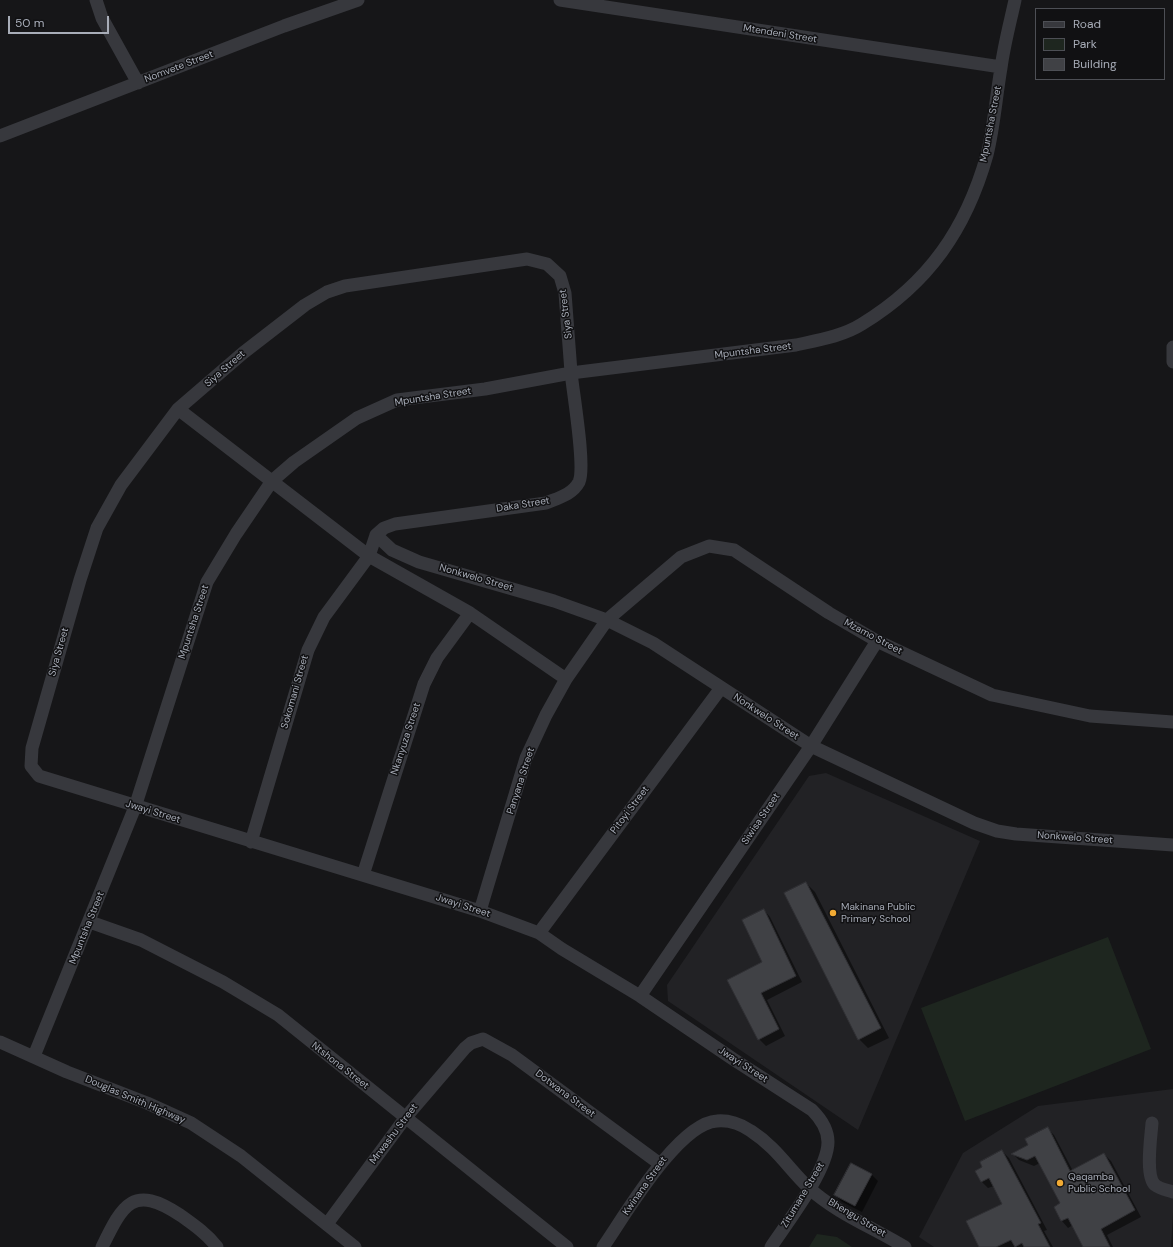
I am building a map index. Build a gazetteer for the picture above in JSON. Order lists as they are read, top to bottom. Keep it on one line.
{"streets":{"street":["Mtendeni Street","Nomvete Street","Mpuntsha Street","Siya Street","Daka Street","Nonkwelo Street","Mzamo Street","Sokomani Street","Nkanyuza Street","Panyana Street","Pitoyi Street","Jwayi Street","Siwisa Street","Ntshona Street","Dotwana Street","Douglas Smith Highway","Mrwashu Street","Kwinana Street","Zitumane Street","Bhengu Street"]},"crossings":[["Mtendeni Street","Mpuntsha Street"],["Mpuntsha Street","Siya Street"],["Mpuntsha Street","Daka Street"],["Mpuntsha Street","Jwayi Street"],["Mpuntsha Street","Ntshona Street"],["Mpuntsha Street","Douglas Smith Highway"],["Siya Street","Daka Street"],["Siya Street","Jwayi Street"],["Daka Street","Nonkwelo Street"],["Nonkwelo Street","Mzamo Street"],["Nonkwelo Street","Panyana Street"],["Nonkwelo Street","Pitoyi Street"],["Nonkwelo Street","Siwisa Street"],["Mzamo Street","Panyana Street"],["Mzamo Street","Siwisa Street"],["Sokomani Street","Jwayi Street"],["Nkanyuza Street","Jwayi Street"],["Panyana Street","Jwayi Street"],["Pitoyi Street","Jwayi Street"],["Jwayi Street","Siwisa Street"],["Jwayi Street","Zitumane Street"],["Ntshona Street","Mrwashu Street"],["Dotwana Street","Mrwashu Street"],["Dotwana Street","Kwinana Street"],["Douglas Smith Highway","Mrwashu Street"],["Kwinana Street","Zitumane Street"],["Kwinana Street","Bhengu Street"],["Zitumane Street","Bhengu Street"]],"places":["Makinana Public Primary School","Qaqamba Public School"],"legend":["Road","Park","Building"],"scale_bar":"50 m"}
